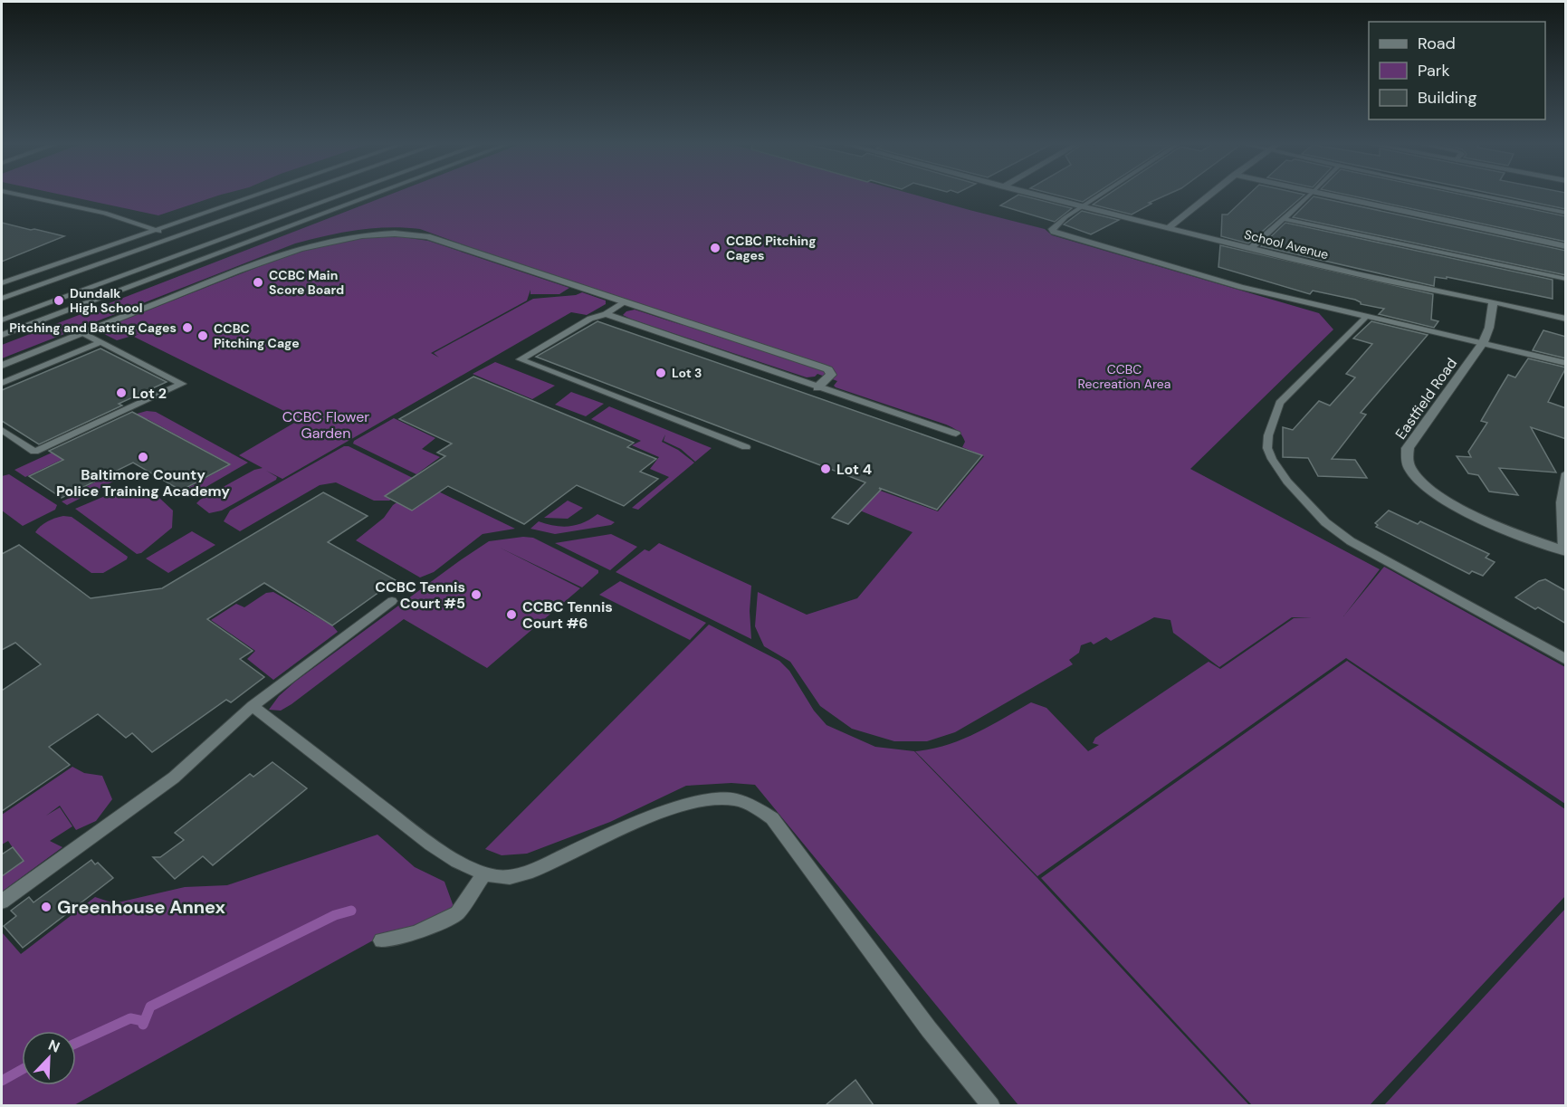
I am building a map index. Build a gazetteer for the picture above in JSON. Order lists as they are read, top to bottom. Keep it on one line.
{"streets":{"street":["School Avenue","Eastfield Road"]},"crossings":[["School Avenue","Eastfield Road"]],"parks":["CCBC Recreation Area","CCBC Flower Garden"],"places":["CCBC Pitching Cages","CCBC Main Score Board","Dundalk High School","Pitching and Batting Cages","CCBC Pitching Cage","Lot 3","Lot 2","Baltimore County Police Training Academy","Lot 4","CCBC Tennis Court #5","CCBC Tennis Court #6","Greenhouse Annex"],"legend":["Road","Park","Building"],"north":"top right"}
